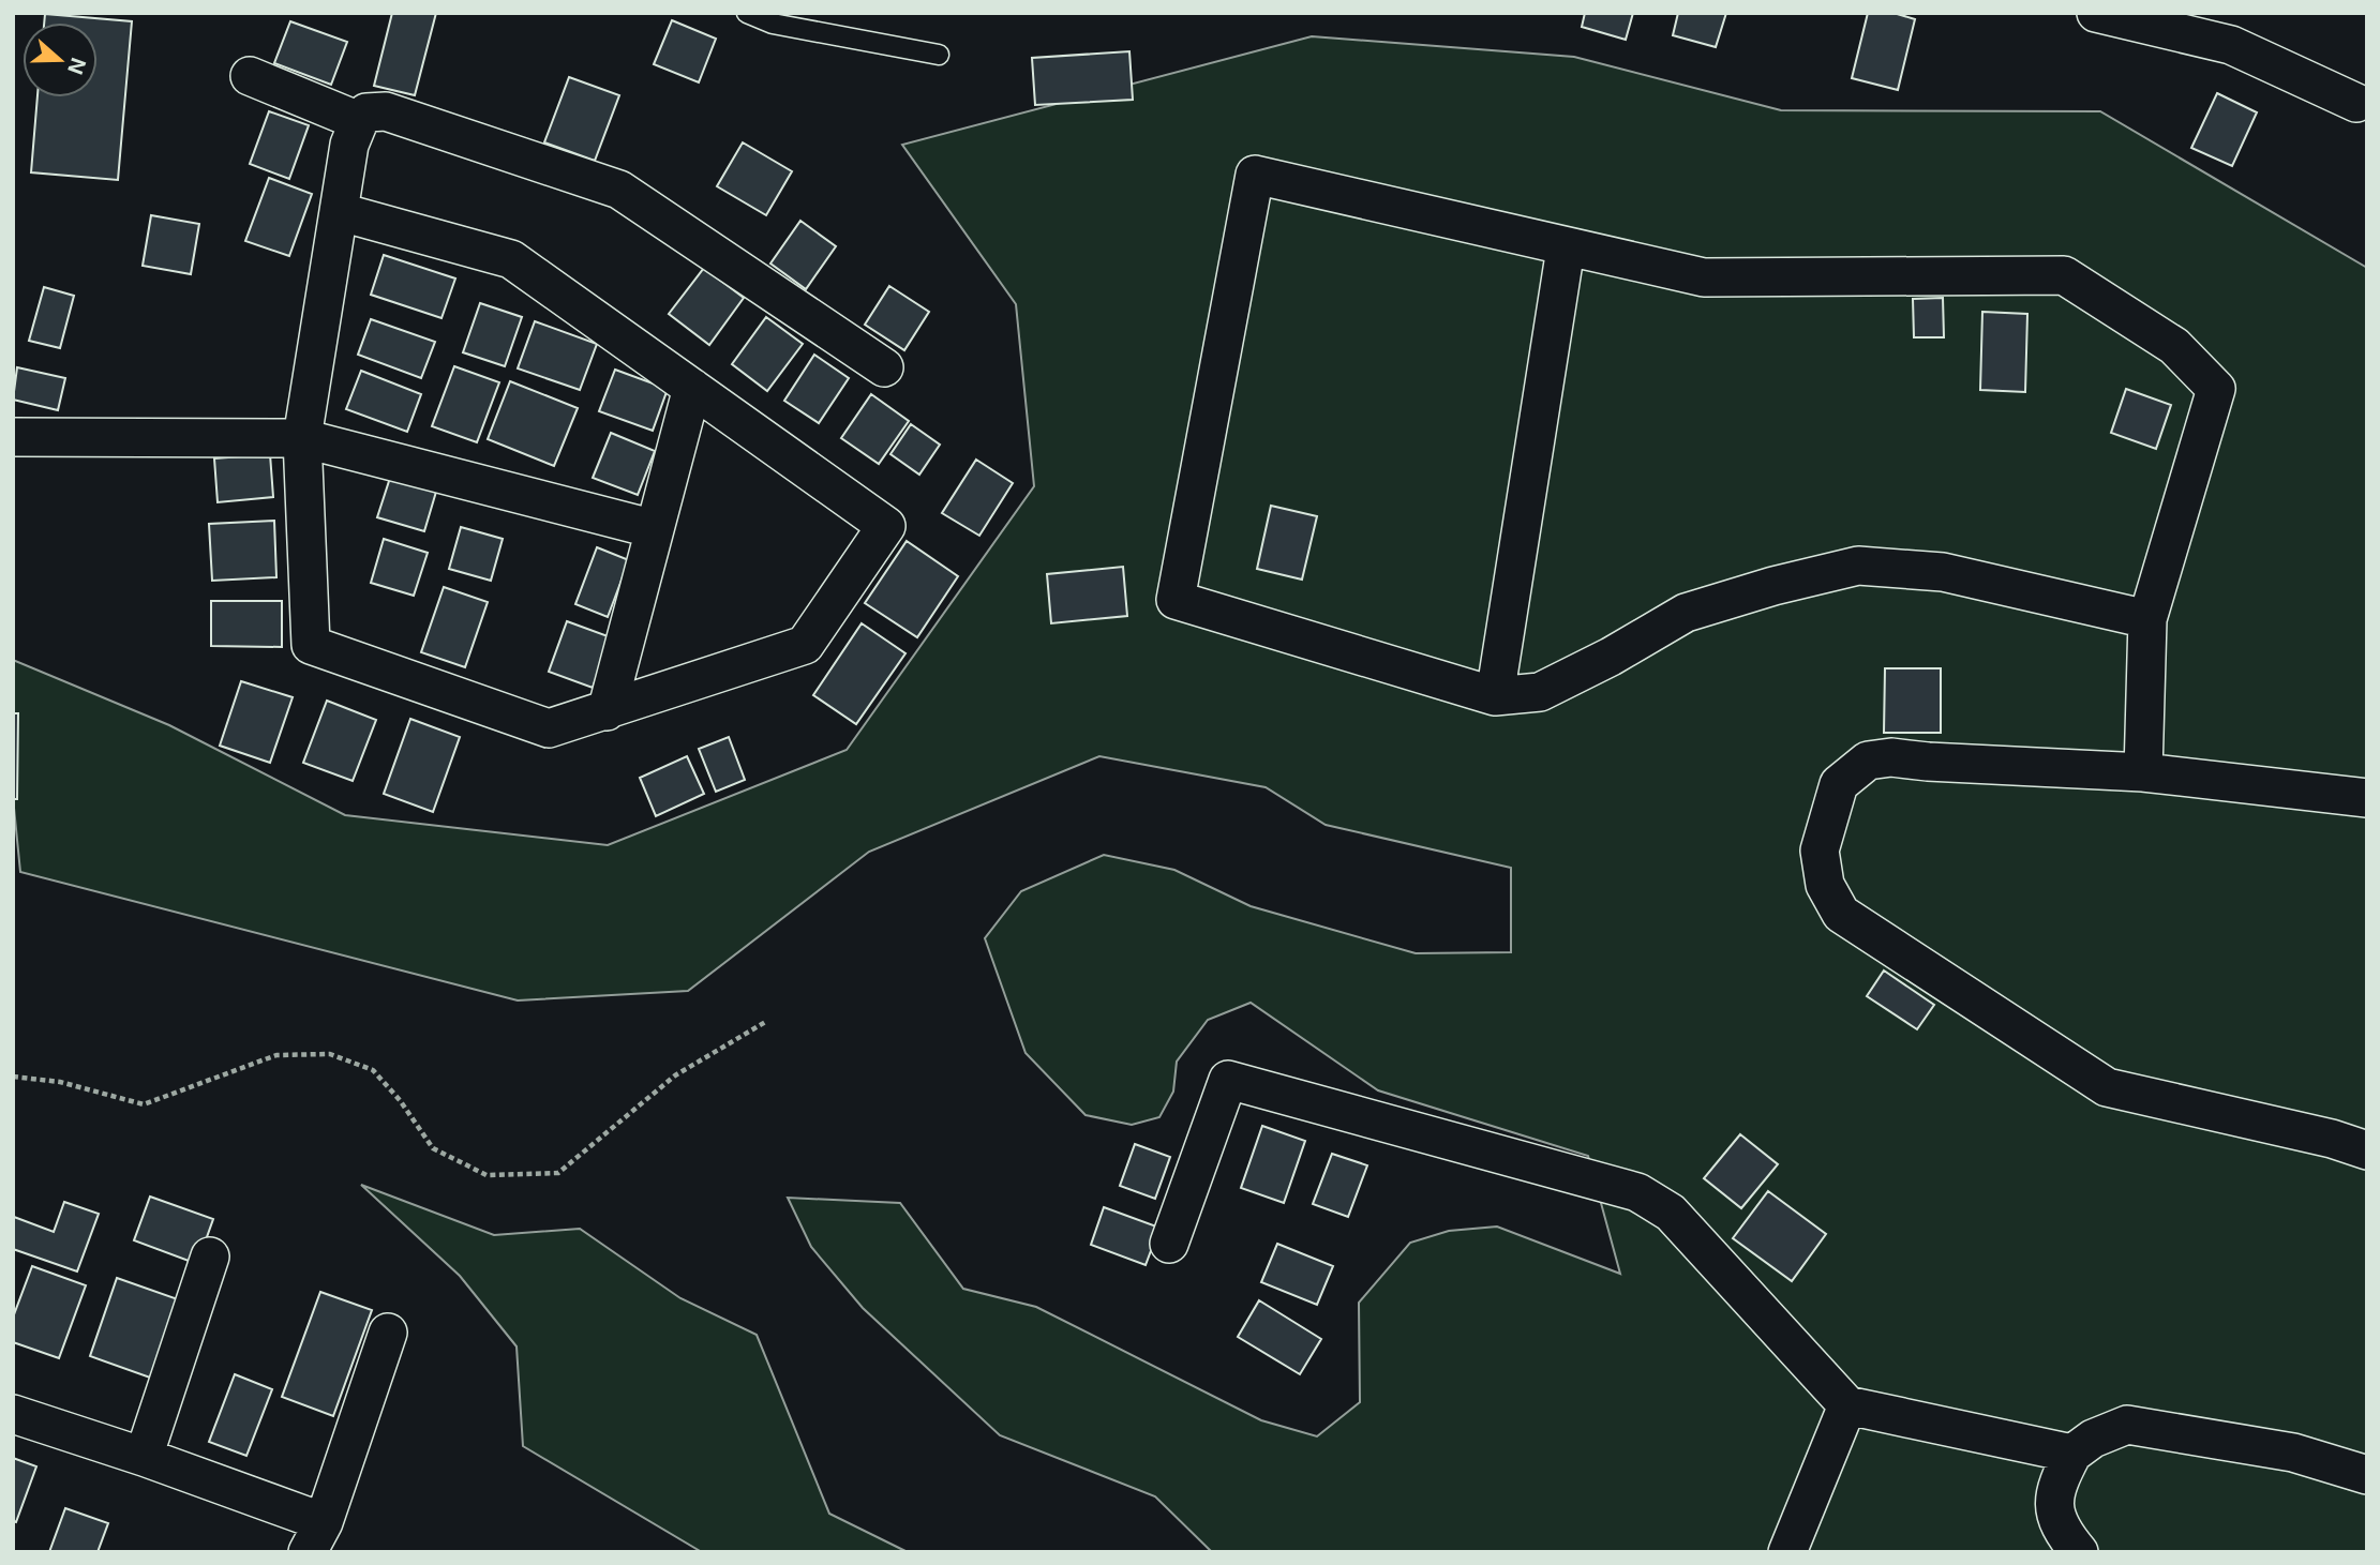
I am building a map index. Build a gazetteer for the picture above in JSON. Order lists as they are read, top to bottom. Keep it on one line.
{"north":"right"}
